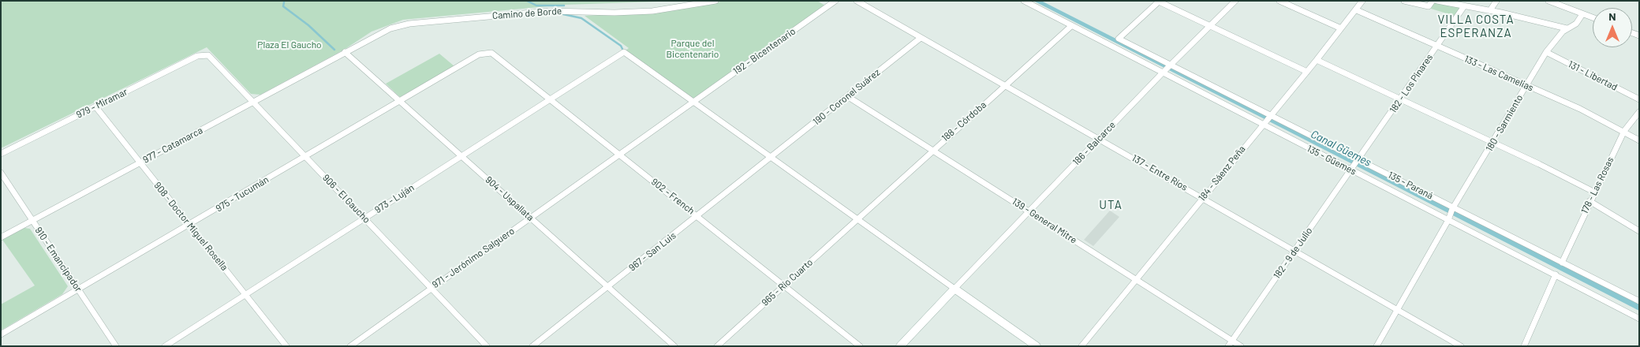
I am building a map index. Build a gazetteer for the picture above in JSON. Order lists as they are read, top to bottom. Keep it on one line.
{"streets":{"street":["Camino de Borde","192 - Bicentenario","133 - Las Camelias","131 - Libertad","182 - Los Pinares","190 - Coronel Suárez","979 - Miramar","188 - Córdoba","180 - Sarmiento","186 - Balcarce","977 - Catamarca","135 - Güemes","137 - Entre Ríos","184 - Sáenz Peña","135 - Paraná","178 - Las Rosas","975 - Tucumán","902 - French","906 - El Gaucho","973 - Luján","904 - Uspallata","139 - General Mitre","908 - Doctor Miguel Rosella","967 - San Luis","182 - 9 de Julio","971 - Jerónimo Salguero","910 - Emancipador","965 - Río Cuarto"]},"crossings":[["Camino de Borde","977 - Catamarca"],["Camino de Borde","904 - Uspallata"],["192 - Bicentenario","973 - Luján"],["192 - Bicentenario","971 - Jerónimo Salguero"],["133 - Las Camelias","182 - Los Pinares"],["133 - Las Camelias","180 - Sarmiento"],["133 - Las Camelias","184 - Sáenz Peña"],["133 - Las Camelias","178 - Las Rosas"],["131 - Libertad","180 - Sarmiento"],["182 - Los Pinares","135 - Paraná"],["182 - Los Pinares","182 - 9 de Julio"],["190 - Coronel Suárez","137 - Entre Ríos"],["190 - Coronel Suárez","139 - General Mitre"],["190 - Coronel Suárez","967 - San Luis"],["979 - Miramar","906 - El Gaucho"],["979 - Miramar","908 - Doctor Miguel Rosella"],["188 - Córdoba","135 - Güemes"],["188 - Córdoba","137 - Entre Ríos"],["188 - Córdoba","139 - General Mitre"],["188 - Córdoba","965 - Río Cuarto"],["180 - Sarmiento","135 - Güemes"],["180 - Sarmiento","137 - Entre Ríos"],["180 - Sarmiento","135 - Paraná"],["186 - Balcarce","135 - Güemes"],["186 - Balcarce","137 - Entre Ríos"],["186 - Balcarce","135 - Paraná"],["186 - Balcarce","139 - General Mitre"],["977 - Catamarca","906 - El Gaucho"],["977 - Catamarca","904 - Uspallata"],["977 - Catamarca","908 - Doctor Miguel Rosella"],["977 - Catamarca","910 - Emancipador"],["135 - Güemes","184 - Sáenz Peña"],["135 - Güemes","135 - Paraná"],["135 - Güemes","182 - 9 de Julio"],["137 - Entre Ríos","184 - Sáenz Peña"],["137 - Entre Ríos","182 - 9 de Julio"],["184 - Sáenz Peña","135 - Paraná"],["184 - Sáenz Peña","139 - General Mitre"],["135 - Paraná","178 - Las Rosas"],["135 - Paraná","182 - 9 de Julio"],["975 - Tucumán","902 - French"],["975 - Tucumán","906 - El Gaucho"],["975 - Tucumán","904 - Uspallata"],["975 - Tucumán","908 - Doctor Miguel Rosella"],["975 - Tucumán","910 - Emancipador"],["902 - French","973 - Luján"],["902 - French","967 - San Luis"],["902 - French","971 - Jerónimo Salguero"],["902 - French","965 - Río Cuarto"],["906 - El Gaucho","973 - Luján"],["906 - El Gaucho","971 - Jerónimo Salguero"],["973 - Luján","904 - Uspallata"],["973 - Luján","908 - Doctor Miguel Rosella"],["973 - Luján","971 - Jerónimo Salguero"],["904 - Uspallata","967 - San Luis"],["904 - Uspallata","971 - Jerónimo Salguero"],["139 - General Mitre","182 - 9 de Julio"]],"districts":["VILLA COSTA ESPERANZA","UTA"],"water":["Canal Güemes"],"parks":["Parque del Bicentenario","Plaza El Gaucho"],"north":"top"}
